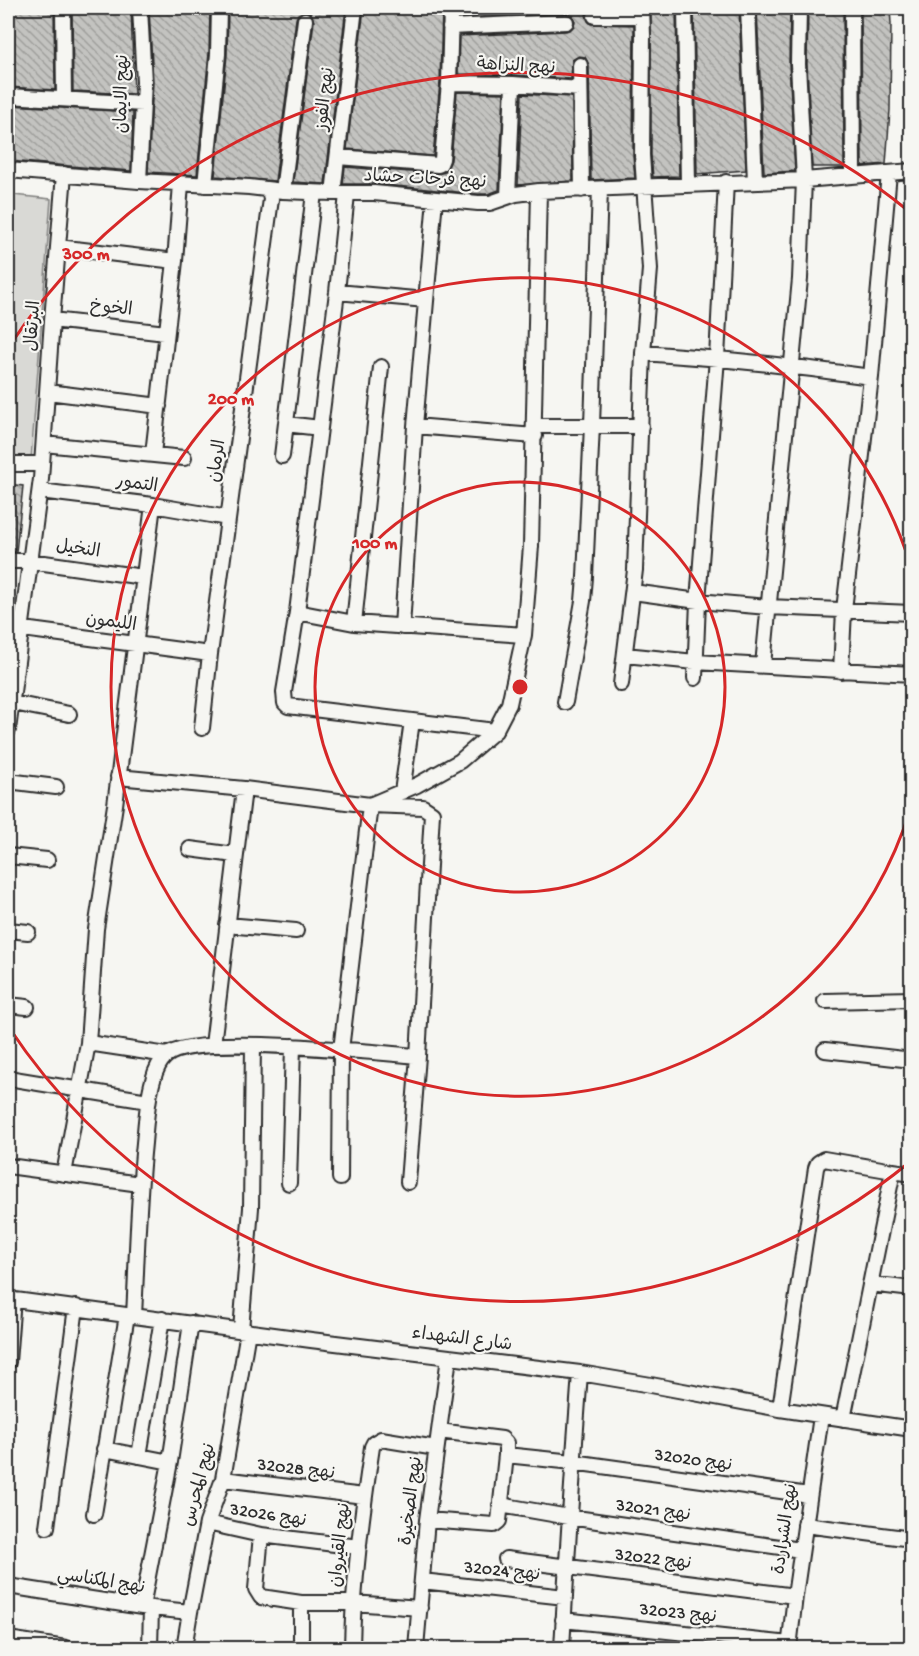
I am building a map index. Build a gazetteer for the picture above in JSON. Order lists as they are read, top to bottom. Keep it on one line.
{"streets":{"street":["نهج النزاهة","نهج الايمان","نهج الفوز","نهج فرحات حشاد","الخوخ","البرتقال","الرمان","التمور","النخيل","الليمون","شارع الشهداء","نهج 32020","نهج 32028","نهج المحرس","نهج الصخيرة","نهج 32021","نهج 32026","نهج الشراردة","نهج القيروان","نهج 32022","نهج 32024","نهج المكناسي","نهج 32023"]},"crossings":[["نهج الايمان","نهج فرحات حشاد"],["نهج الفوز","نهج فرحات حشاد"],["نهج فرحات حشاد","البرتقال"],["نهج فرحات حشاد","الرمان"],["الخوخ","البرتقال"],["البرتقال","التمور"],["البرتقال","النخيل"],["البرتقال","الليمون"],["الرمان","التمور"],["الرمان","الليمون"],["شارع الشهداء","نهج المحرس"],["شارع الشهداء","نهج الصخيرة"],["شارع الشهداء","نهج الشراردة"],["نهج 32020","نهج الشراردة"],["نهج 32028","نهج المحرس"],["نهج 32028","نهج القيروان"],["نهج المحرس","نهج 32026"],["نهج المحرس","نهج المكناسي"],["نهج الصخيرة","نهج القيروان"],["نهج الصخيرة","نهج 32024"],["نهج 32021","نهج الشراردة"],["نهج 32026","نهج القيروان"],["نهج الشراردة","نهج 32022"],["نهج الشراردة","نهج 32023"]],"rings":["300 m","200 m","100 m"]}
